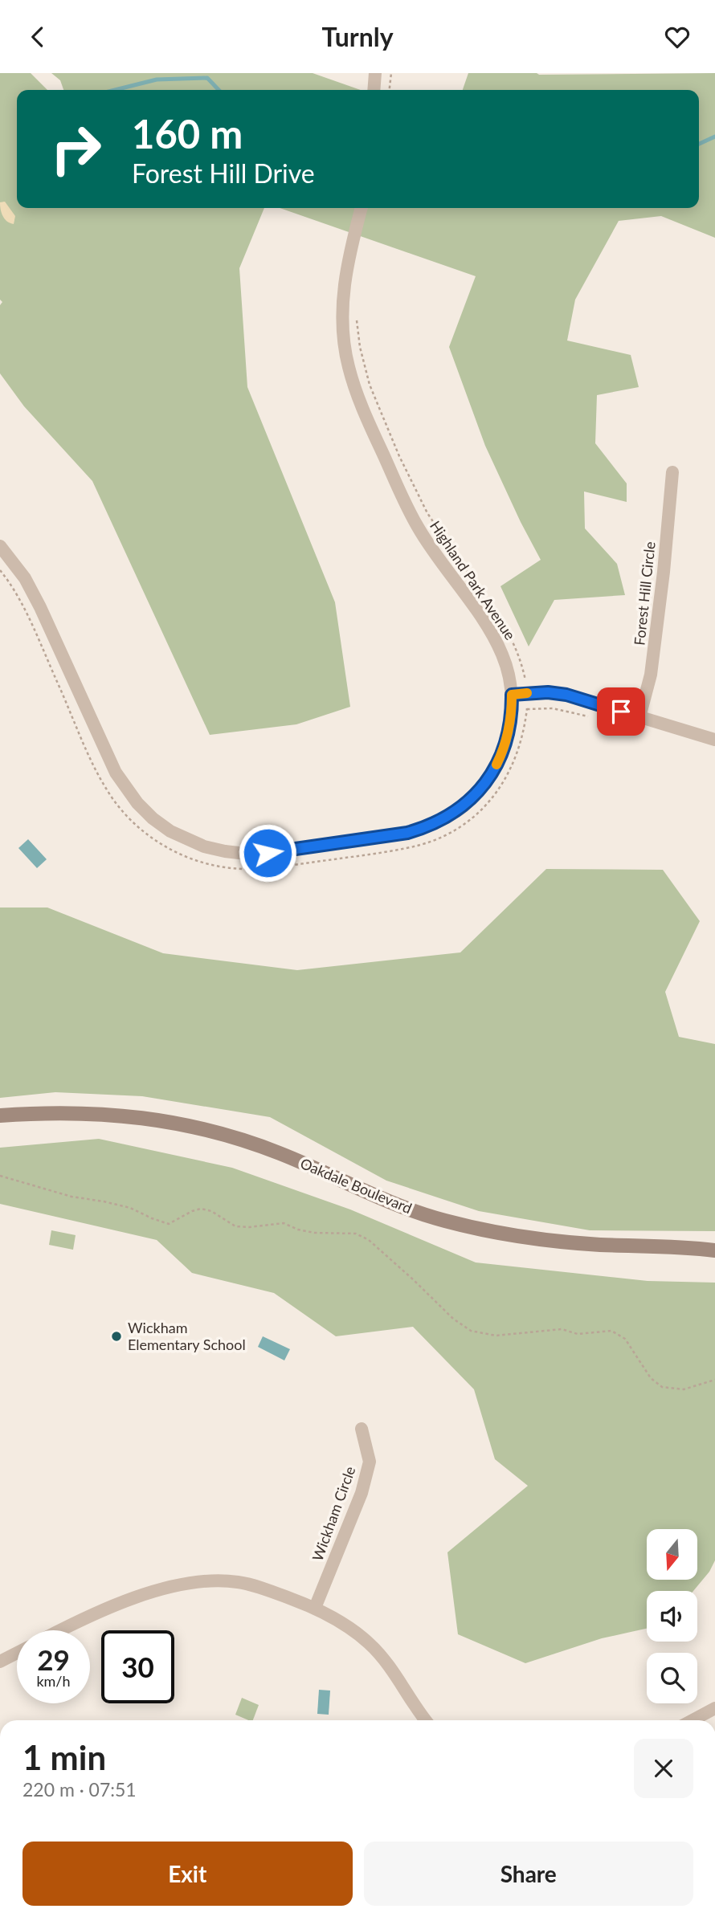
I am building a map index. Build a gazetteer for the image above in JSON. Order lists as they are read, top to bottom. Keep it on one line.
{"streets":{"main road":["Oakdale Boulevard"],"street":["Highland Park Avenue","Forest Hill Circle","Wickham Circle"]},"places":["Wickham Elementary School"],"north":"bottom","page":{"header":"Turnly","turn":["160 m","Forest Hill Drive"],"speed":"29 km/h","limit":"30","heading":["1 min","220 m · 07:51"],"buttons":["Exit","Share"]}}
